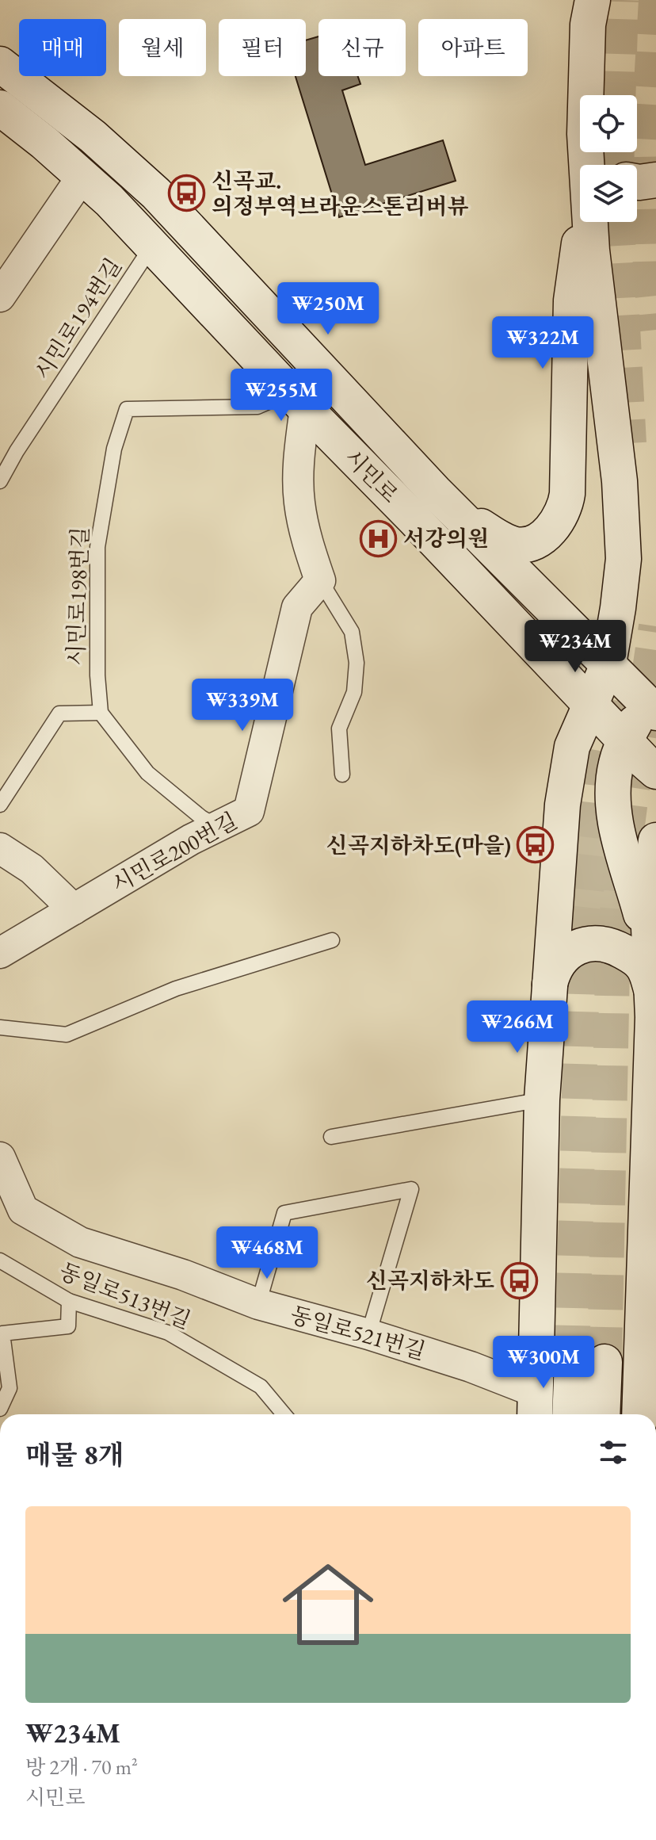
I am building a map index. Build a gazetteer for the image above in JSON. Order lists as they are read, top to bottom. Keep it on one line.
{"streets":{"street":["시민로","시민로200번길","동일로521번길"],"lane":["시민로194번길","시민로198번길","동일로513번길"]},"crossings":[["시민로194번길","시민로"],["시민로","시민로198번길"]],"places":{"bus stop":["신곡교. 의정부역브라운스톤리버뷰","신곡지하차도(마을)","신곡지하차도"],"hospital":["서강의원"]},"page":{"chip":["매매","월세","필터","신규","아파트"],"price":["₩250M","₩322M","₩255M","₩234M","₩339M","₩266M","₩468M","₩300M"],"heading":"매물 8개","list":[{"name":"₩234M","note":"방 2개 · 70 m² · 시민로"}]}}
